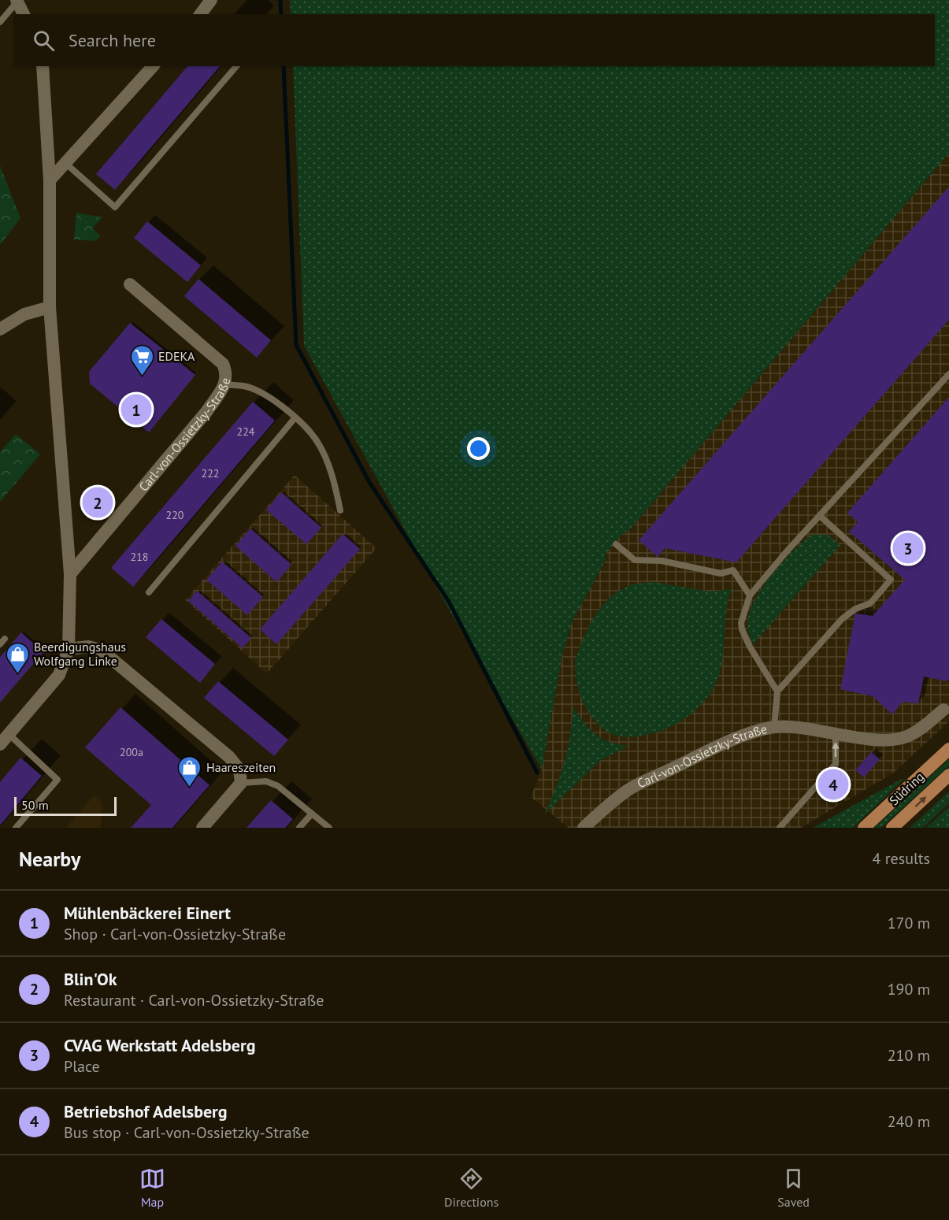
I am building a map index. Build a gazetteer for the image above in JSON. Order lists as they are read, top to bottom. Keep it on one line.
{"streets":{"main road":["Südring"],"street":["Carl-von-Ossietzky-Straße"]},"places":{"supermarket":["EDEKA"],"shop":["Beerdigungshaus Wolfgang Linke","Haareszeiten"]},"house_numbers":["224","222","220","218","200a"],"scale_bar":"50 m","page":{"search":"Search here","pins":["1","2","3","4"],"scale":"50 m","heading":["Nearby","4 results"],"list":[{"mark":"1","name":"Mühlenbäckerei Einert","note":"Shop · Carl-von-Ossietzky-Straße","value":"170 m"},{"mark":"2","name":"Blin'Ok","note":"Restaurant · Carl-von-Ossietzky-Straße","value":"190 m"},{"mark":"3","name":"CVAG Werkstatt Adelsberg","note":"Place","value":"210 m"},{"mark":"4","name":"Betriebshof Adelsberg","note":"Bus stop · Carl-von-Ossietzky-Straße","value":"240 m"}],"nav":["Map","Directions","Saved"]}}
